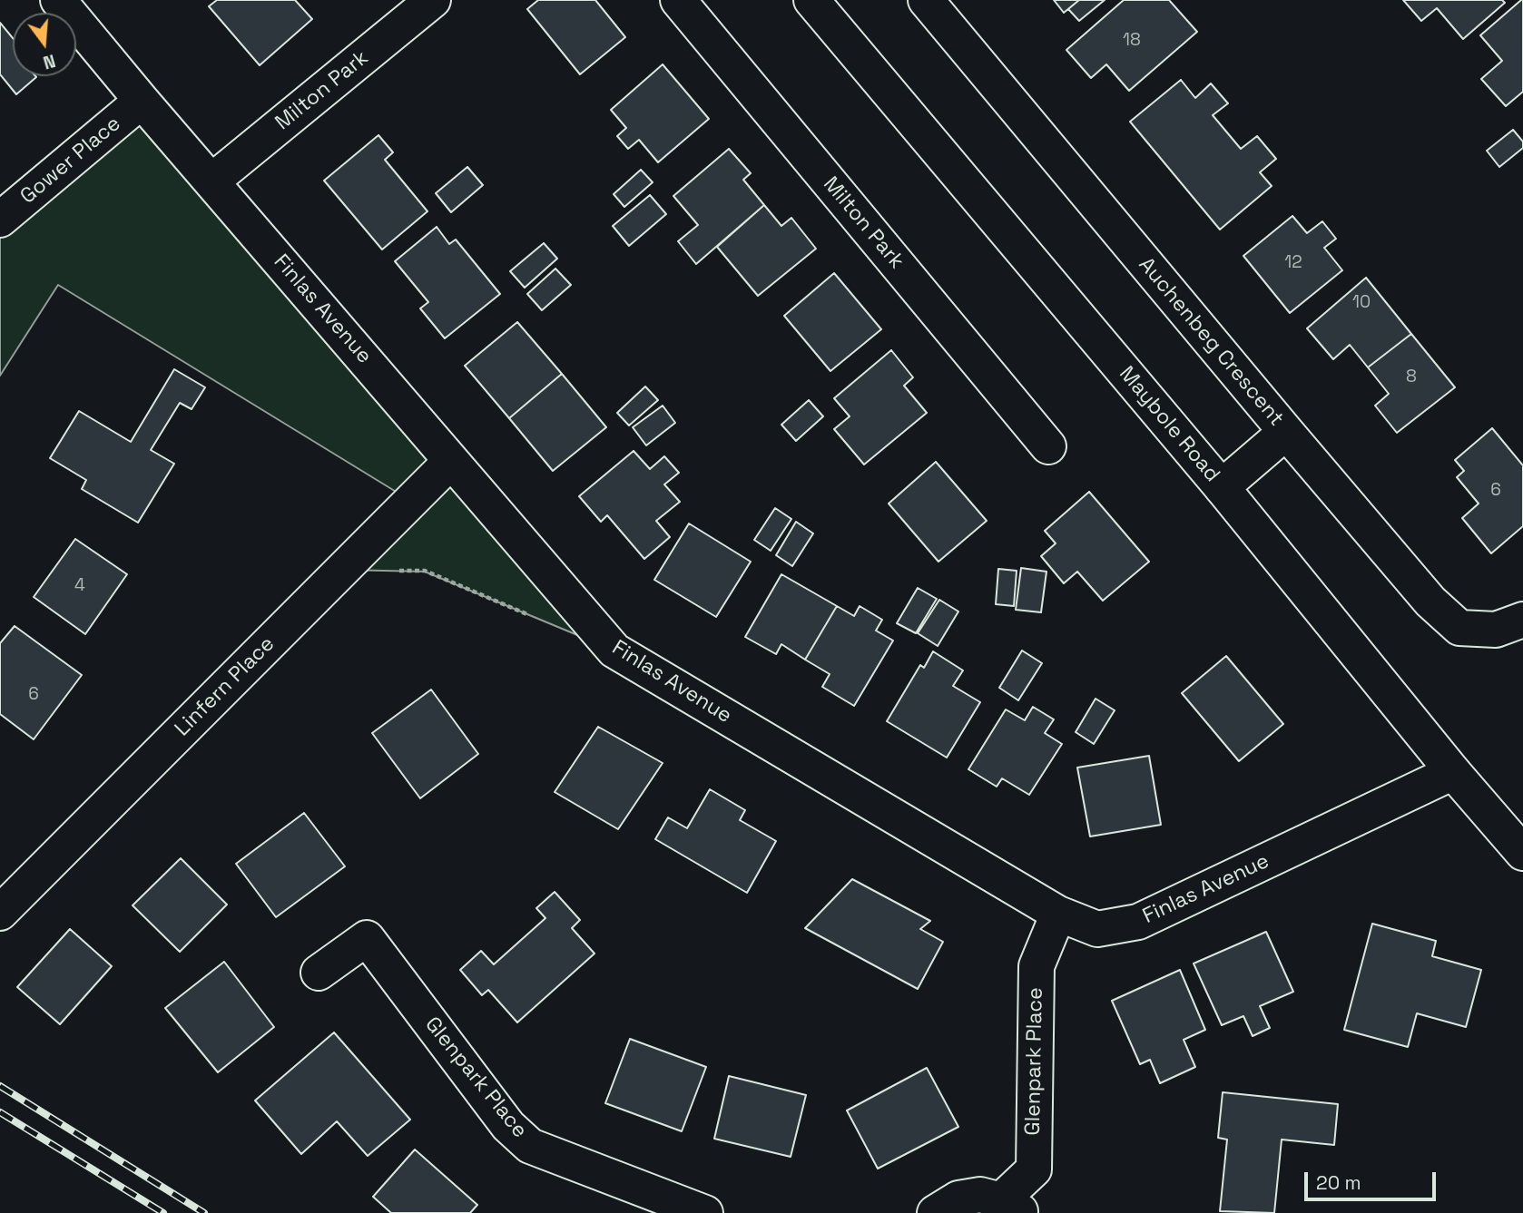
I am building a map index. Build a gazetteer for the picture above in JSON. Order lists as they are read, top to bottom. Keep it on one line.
{"streets":{"street":["Milton Park","Gower Place","Finlas Avenue","Auchenbeg Crescent","Maybole Road","Linfern Place","Glenpark Place"]},"crossings":[["Milton Park","Finlas Avenue"],["Gower Place","Finlas Avenue"],["Finlas Avenue","Maybole Road"],["Finlas Avenue","Linfern Place"],["Finlas Avenue","Glenpark Place"]],"house_numbers":["18","12","10","8","6","4","6"],"scale_bar":"20 m","north":"bottom"}
